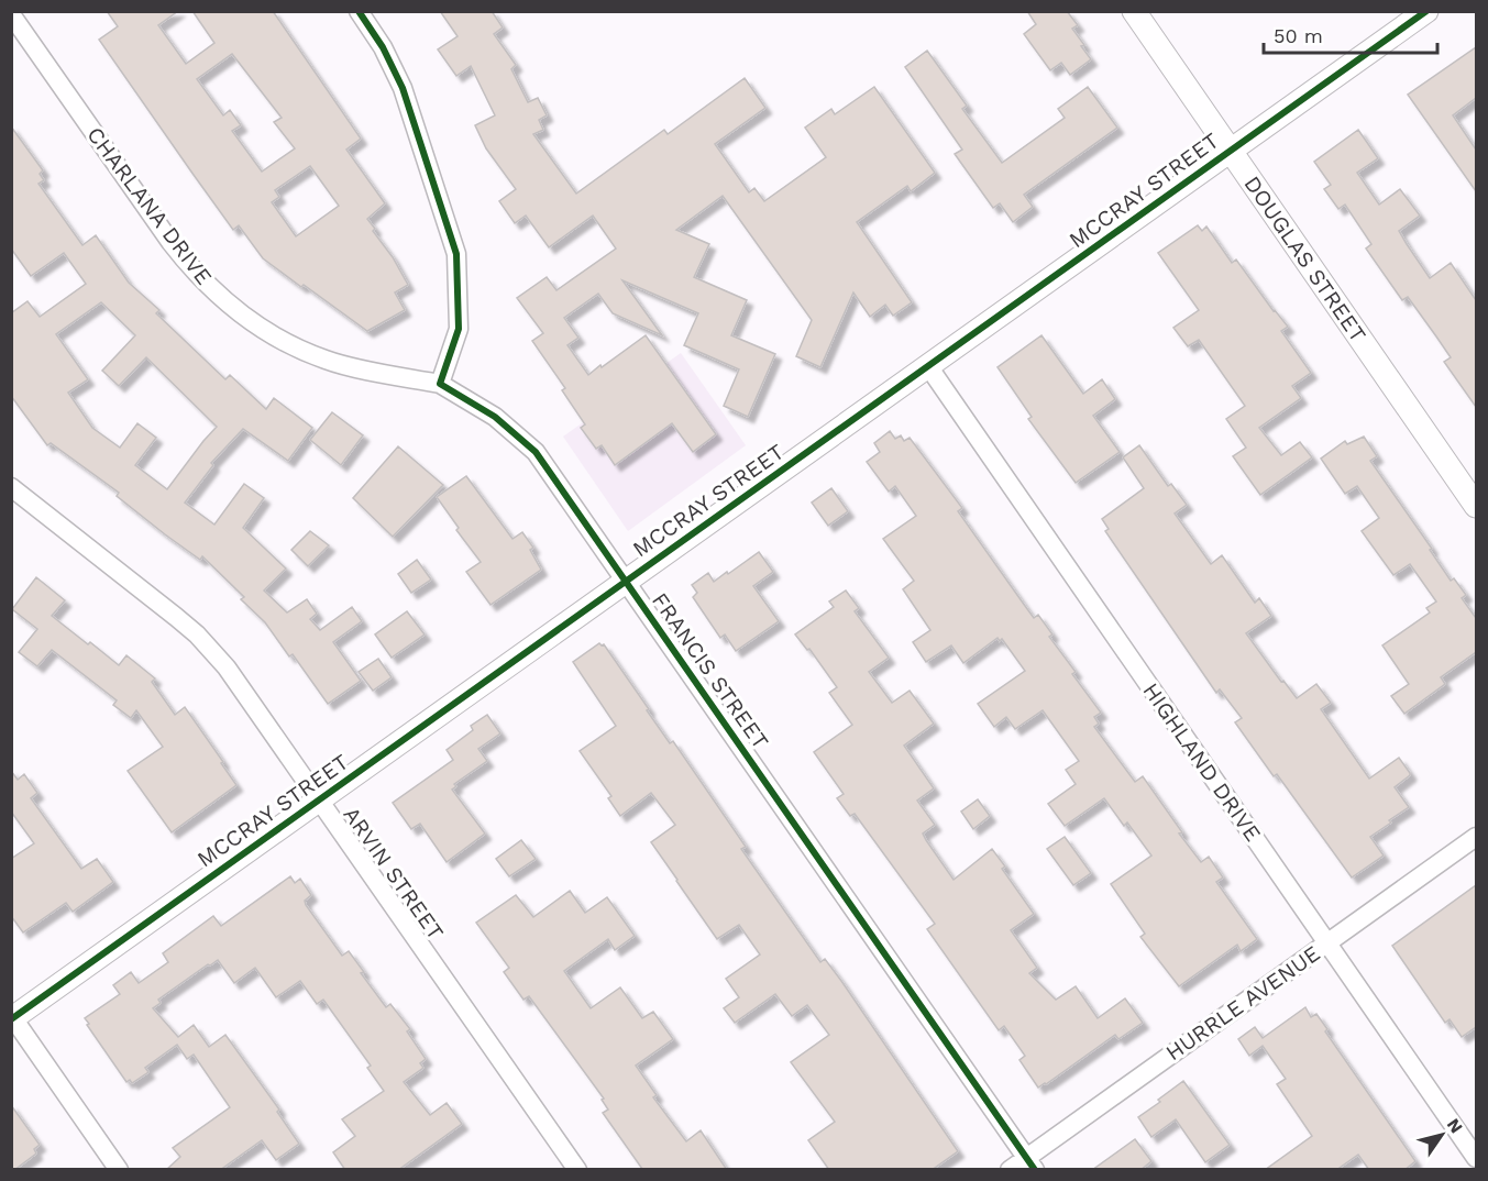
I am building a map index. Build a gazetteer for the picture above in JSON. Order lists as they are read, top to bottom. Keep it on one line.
{"streets":{"street":["MCCRAY STREET","CHARLANA DRIVE","DOUGLAS STREET","FRANCIS STREET","HIGHLAND DRIVE","ARVIN STREET","HURRLE AVENUE"]},"crossings":[["MCCRAY STREET","DOUGLAS STREET"],["MCCRAY STREET","FRANCIS STREET"],["MCCRAY STREET","HIGHLAND DRIVE"],["MCCRAY STREET","ARVIN STREET"],["CHARLANA DRIVE","FRANCIS STREET"],["FRANCIS STREET","HURRLE AVENUE"],["HIGHLAND DRIVE","HURRLE AVENUE"]],"scale_bar":"50 m","north":"top right"}
